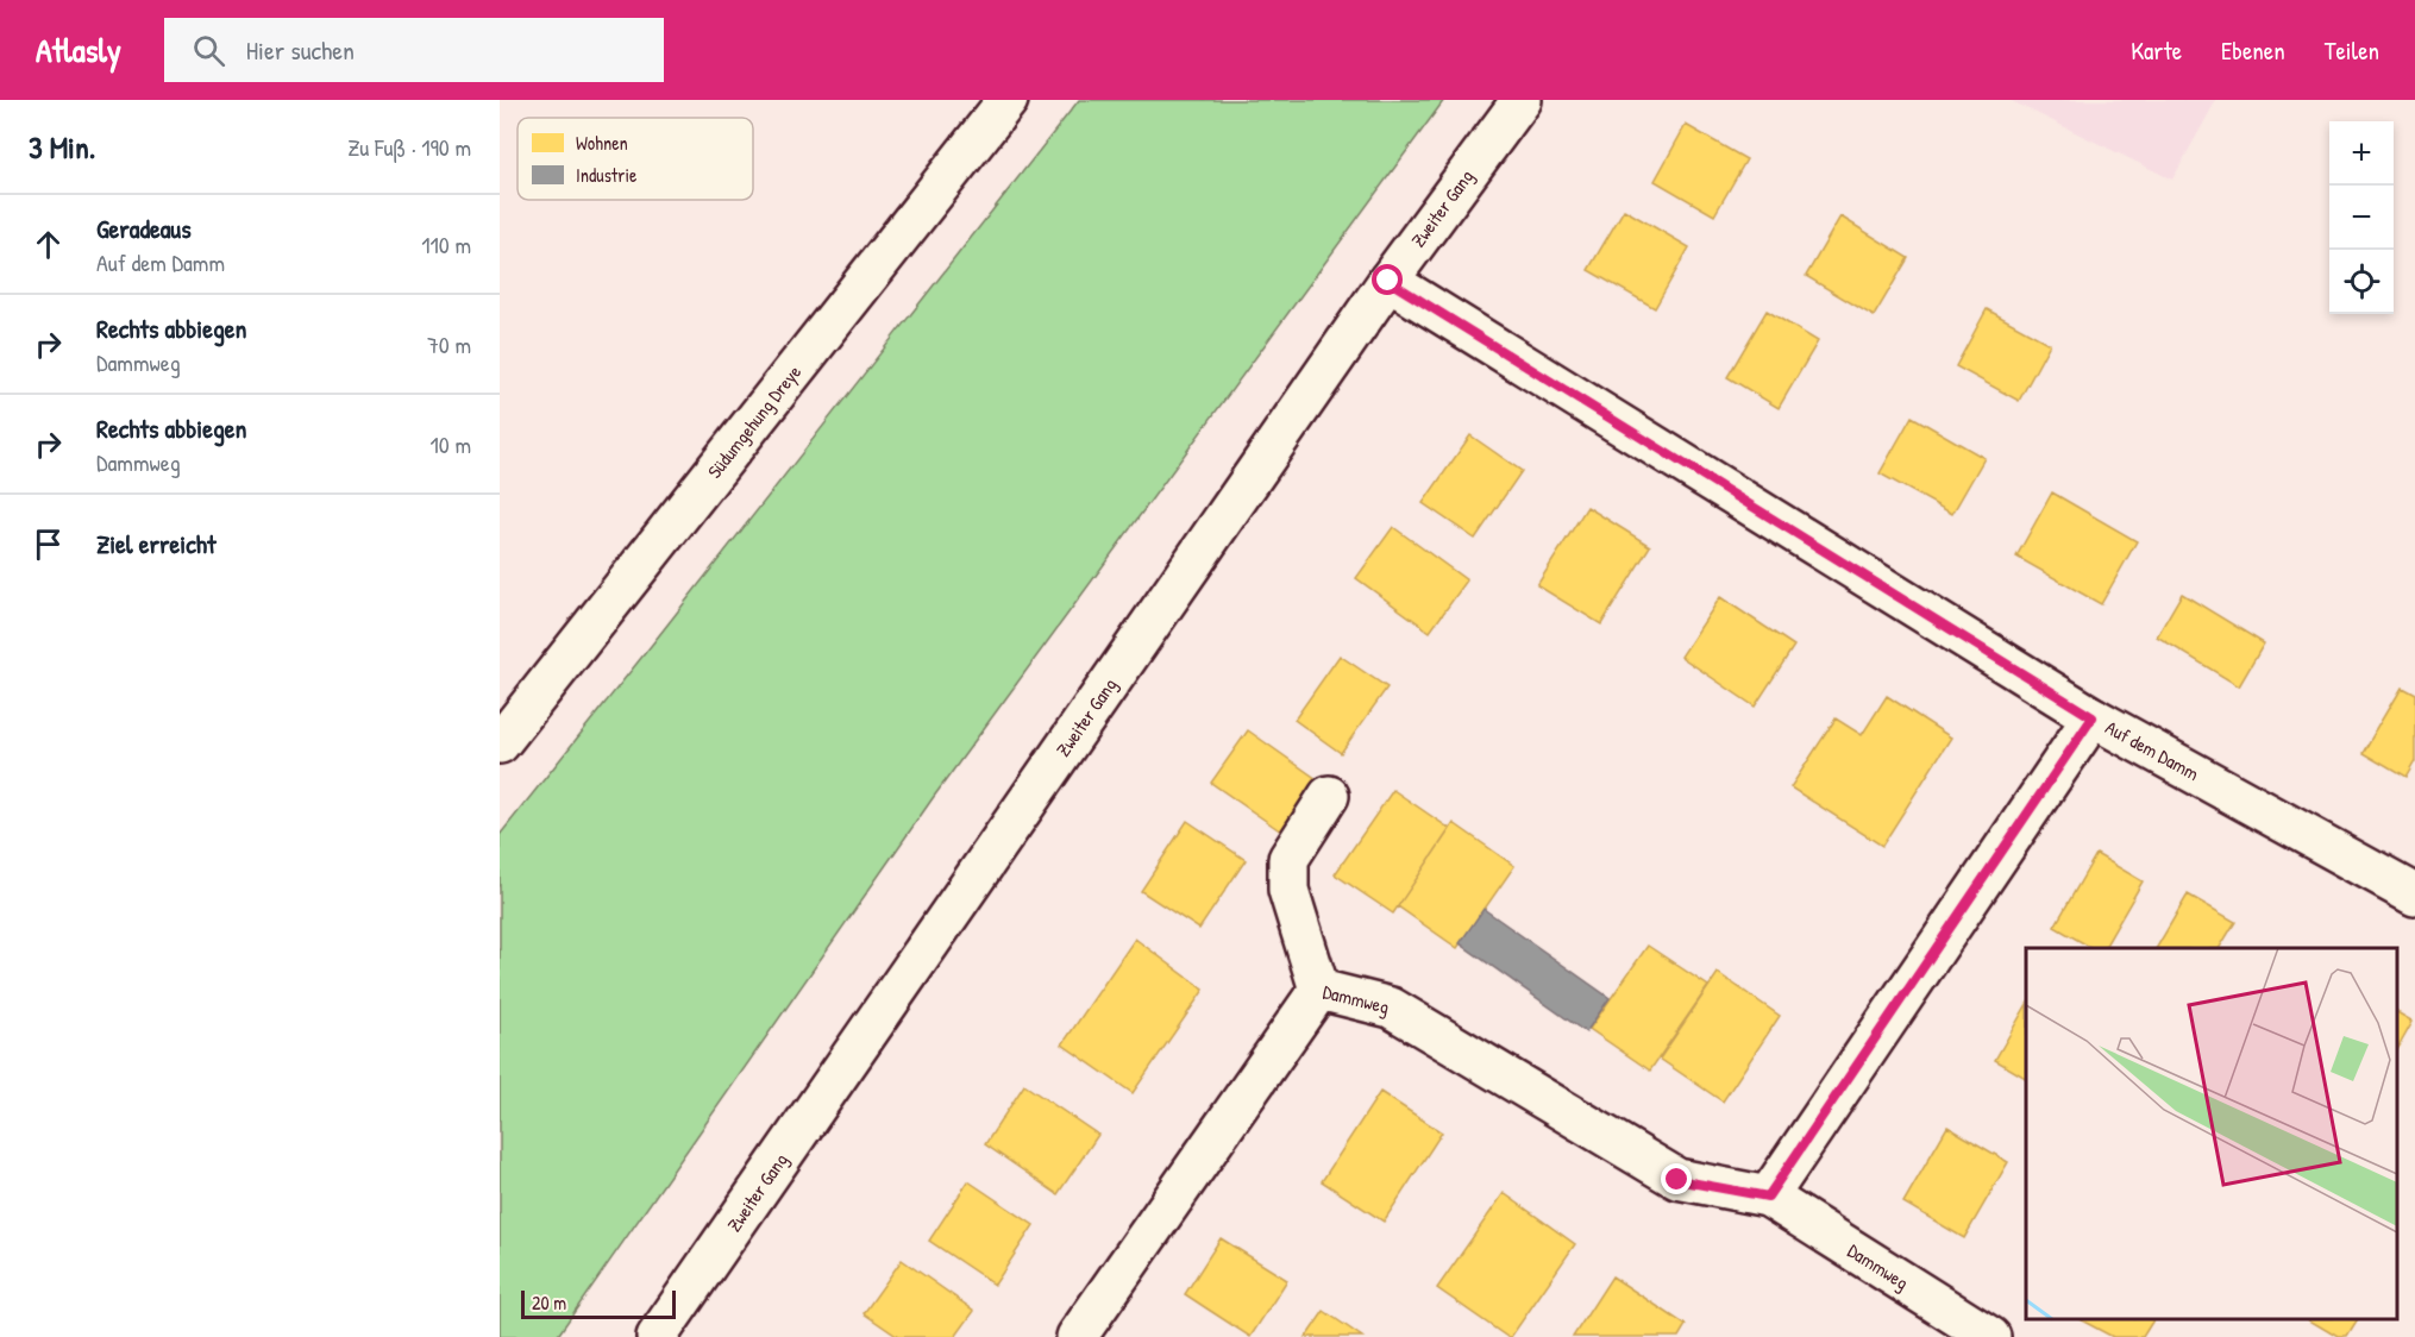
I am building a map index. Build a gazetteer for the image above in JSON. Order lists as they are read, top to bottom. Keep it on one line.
{"streets":{"street":["Zweiter Gang","Südumgehung Dreye","Auf dem Damm","Dammweg"]},"crossings":[["Zweiter Gang","Auf dem Damm"]],"legend":["Wohnen","Industrie"],"scale_bar":"20 m","page":{"header":"Atlasly","search":"Hier suchen","nav":["Karte","Ebenen","Teilen"],"heading":["3 Min.","Zu Fuß · 190 m"],"map_buttons":["+","−"],"list":[["Geradeaus","Auf dem Damm","110 m"],["Rechts abbiegen","Dammweg","70 m"],["Rechts abbiegen","Dammweg","10 m"],"Ziel erreicht"],"scale":"20 m"}}
